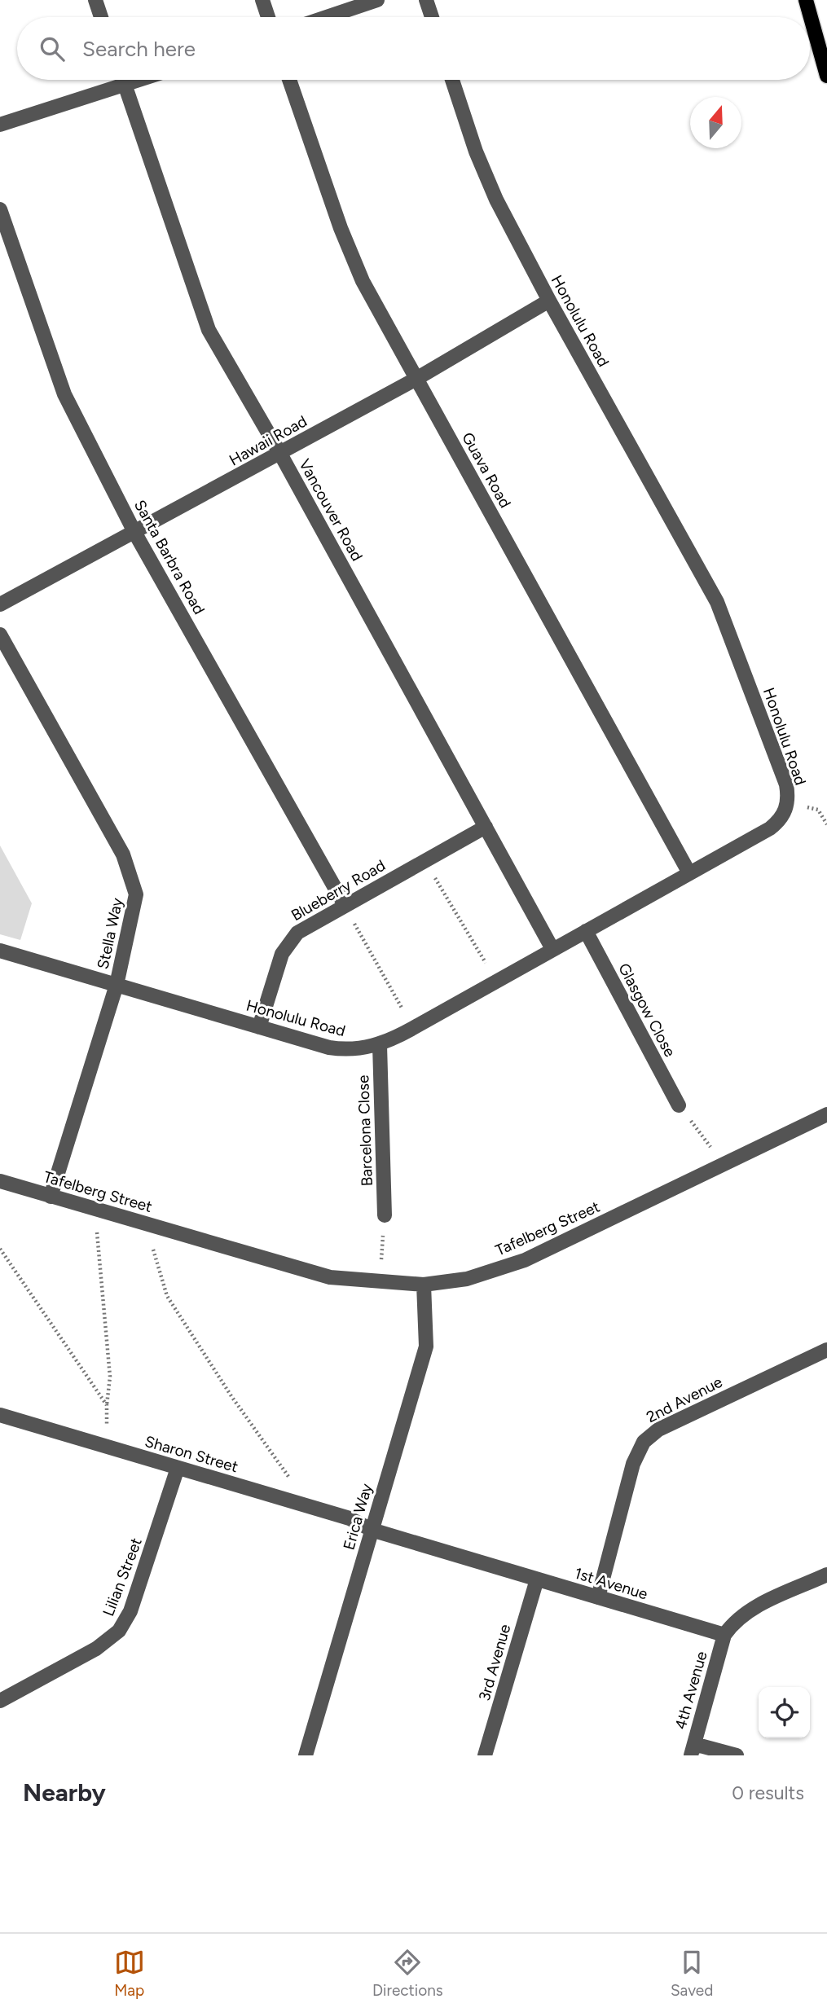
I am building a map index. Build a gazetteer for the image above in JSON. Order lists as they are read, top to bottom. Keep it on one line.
{"streets":{"street":["Honolulu Road","Hawaii Road","Guava Road","Vancouver Road","Santa Barbra Road","Blueberry Road","Stella Way","Glasgow Close","Barcelona Close","Tafelberg Street","2nd Avenue","Sharon Street","Erica Way","Lilian Street","1st Avenue","3rd Avenue","4th Avenue"]},"crossings":[["Honolulu Road","Hawaii Road"],["Honolulu Road","Guava Road"],["Honolulu Road","Vancouver Road"],["Honolulu Road","Blueberry Road"],["Honolulu Road","Stella Way"],["Honolulu Road","Glasgow Close"],["Honolulu Road","Barcelona Close"],["Hawaii Road","Guava Road"],["Hawaii Road","Vancouver Road"],["Hawaii Road","Santa Barbra Road"],["Vancouver Road","Blueberry Road"],["Santa Barbra Road","Blueberry Road"],["Stella Way","Tafelberg Street"],["Tafelberg Street","Erica Way"],["2nd Avenue","1st Avenue"],["Sharon Street","Erica Way"],["Sharon Street","Lilian Street"],["Sharon Street","1st Avenue"],["Erica Way","1st Avenue"],["1st Avenue","3rd Avenue"],["1st Avenue","4th Avenue"]],"north":"top","page":{"search":"Search here","heading":["Nearby","0 results"],"nav":["Map","Directions","Saved"]}}
